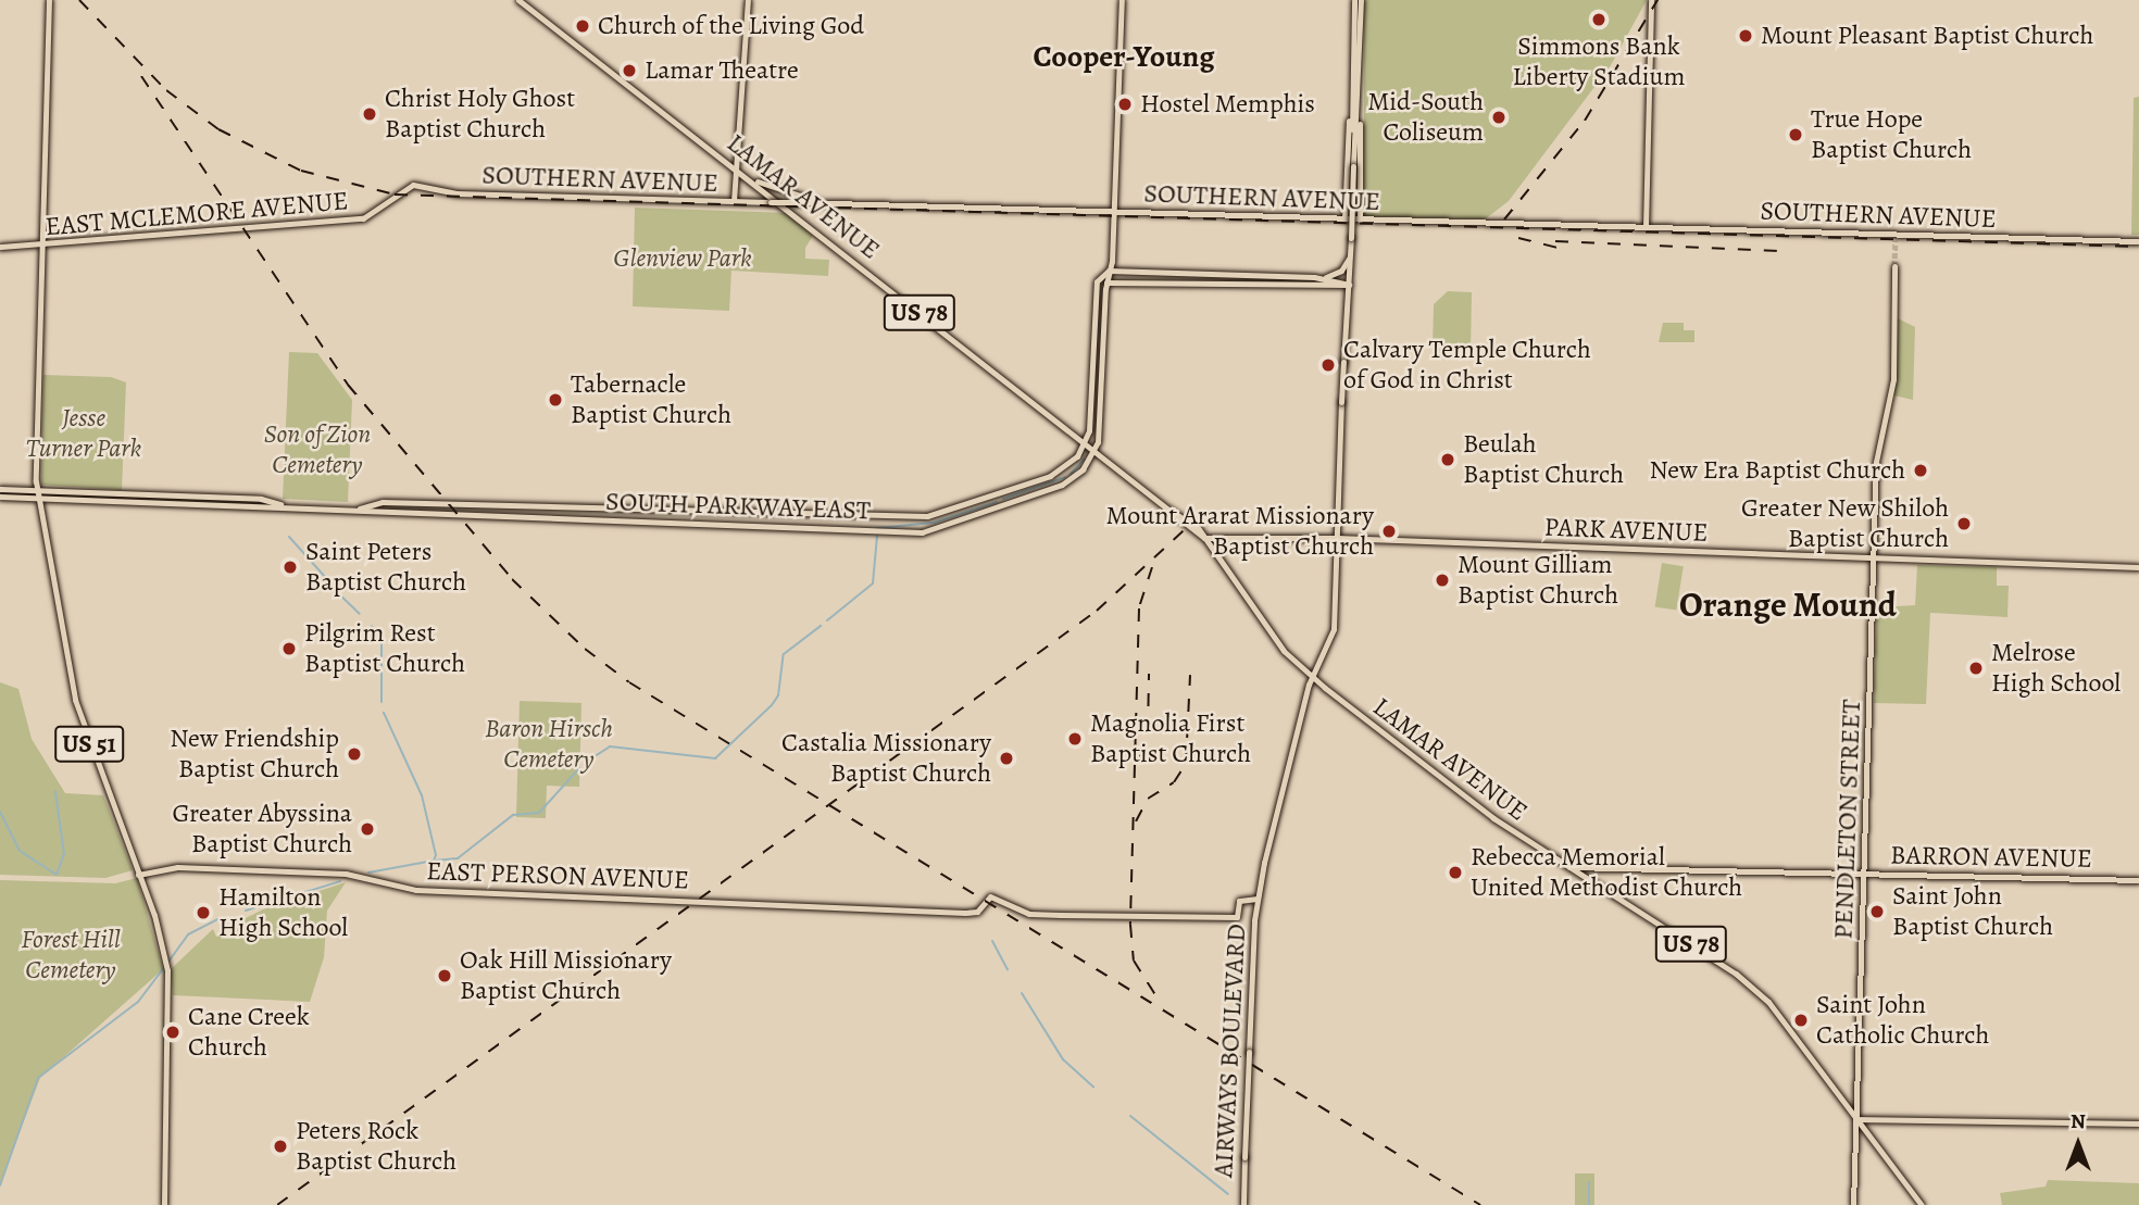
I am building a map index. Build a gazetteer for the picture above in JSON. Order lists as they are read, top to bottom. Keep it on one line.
{"streets":{"main road":["SOUTHERN AVENUE","LAMAR AVENUE","EAST MCLEMORE AVENUE","US 78","SOUTH PARKWAY EAST","PARK AVENUE","US 51","PENDLETON STREET","BARRON AVENUE","EAST PERSON AVENUE","AIRWAYS BOULEVARD"]},"crossings":[["SOUTHERN AVENUE","EAST MCLEMORE AVENUE"],["LAMAR AVENUE","SOUTH PARKWAY EAST"],["LAMAR AVENUE","PARK AVENUE"],["LAMAR AVENUE","PENDLETON STREET"],["LAMAR AVENUE","BARRON AVENUE"],["LAMAR AVENUE","AIRWAYS BOULEVARD"],["EAST MCLEMORE AVENUE","US 51"],["SOUTH PARKWAY EAST","US 51"],["PARK AVENUE","PENDLETON STREET"],["PARK AVENUE","AIRWAYS BOULEVARD"],["US 51","EAST PERSON AVENUE"],["PENDLETON STREET","BARRON AVENUE"],["EAST PERSON AVENUE","AIRWAYS BOULEVARD"]],"districts":["Cooper-Young","Orange Mound"],"parks":["Glenview Park","Jesse Turner Park","Son of Zion Cemetery","Baron Hirsch Cemetery","Forest Hill Cemetery"],"places":["Simmons Bank Liberty Stadium","Church of the Living God","Mount Pleasant Baptist Church","Lamar Theatre","Hostel Memphis","Christ Holy Ghost Baptist Church","Mid-South Coliseum","True Hope Baptist Church","Calvary Temple Church of God in Christ","Tabernacle Baptist Church","Beulah Baptist Church","New Era Baptist Church","Greater New Shiloh Baptist Church","Mount Ararat Missionary Baptist Church","Saint Peters Baptist Church","Mount Gilliam Baptist Church","Pilgrim Rest Baptist Church","Melrose High School","Magnolia First Baptist Church","New Friendship Baptist Church","Castalia Missionary Baptist Church","Greater Abyssina Baptist Church","Rebecca Memorial United Methodist Church","Saint John Baptist Church","Hamilton High School","Oak Hill Missionary Baptist Church","Saint John Catholic Church","Cane Creek Church","Peters Rock Baptist Church"],"north":"top"}
